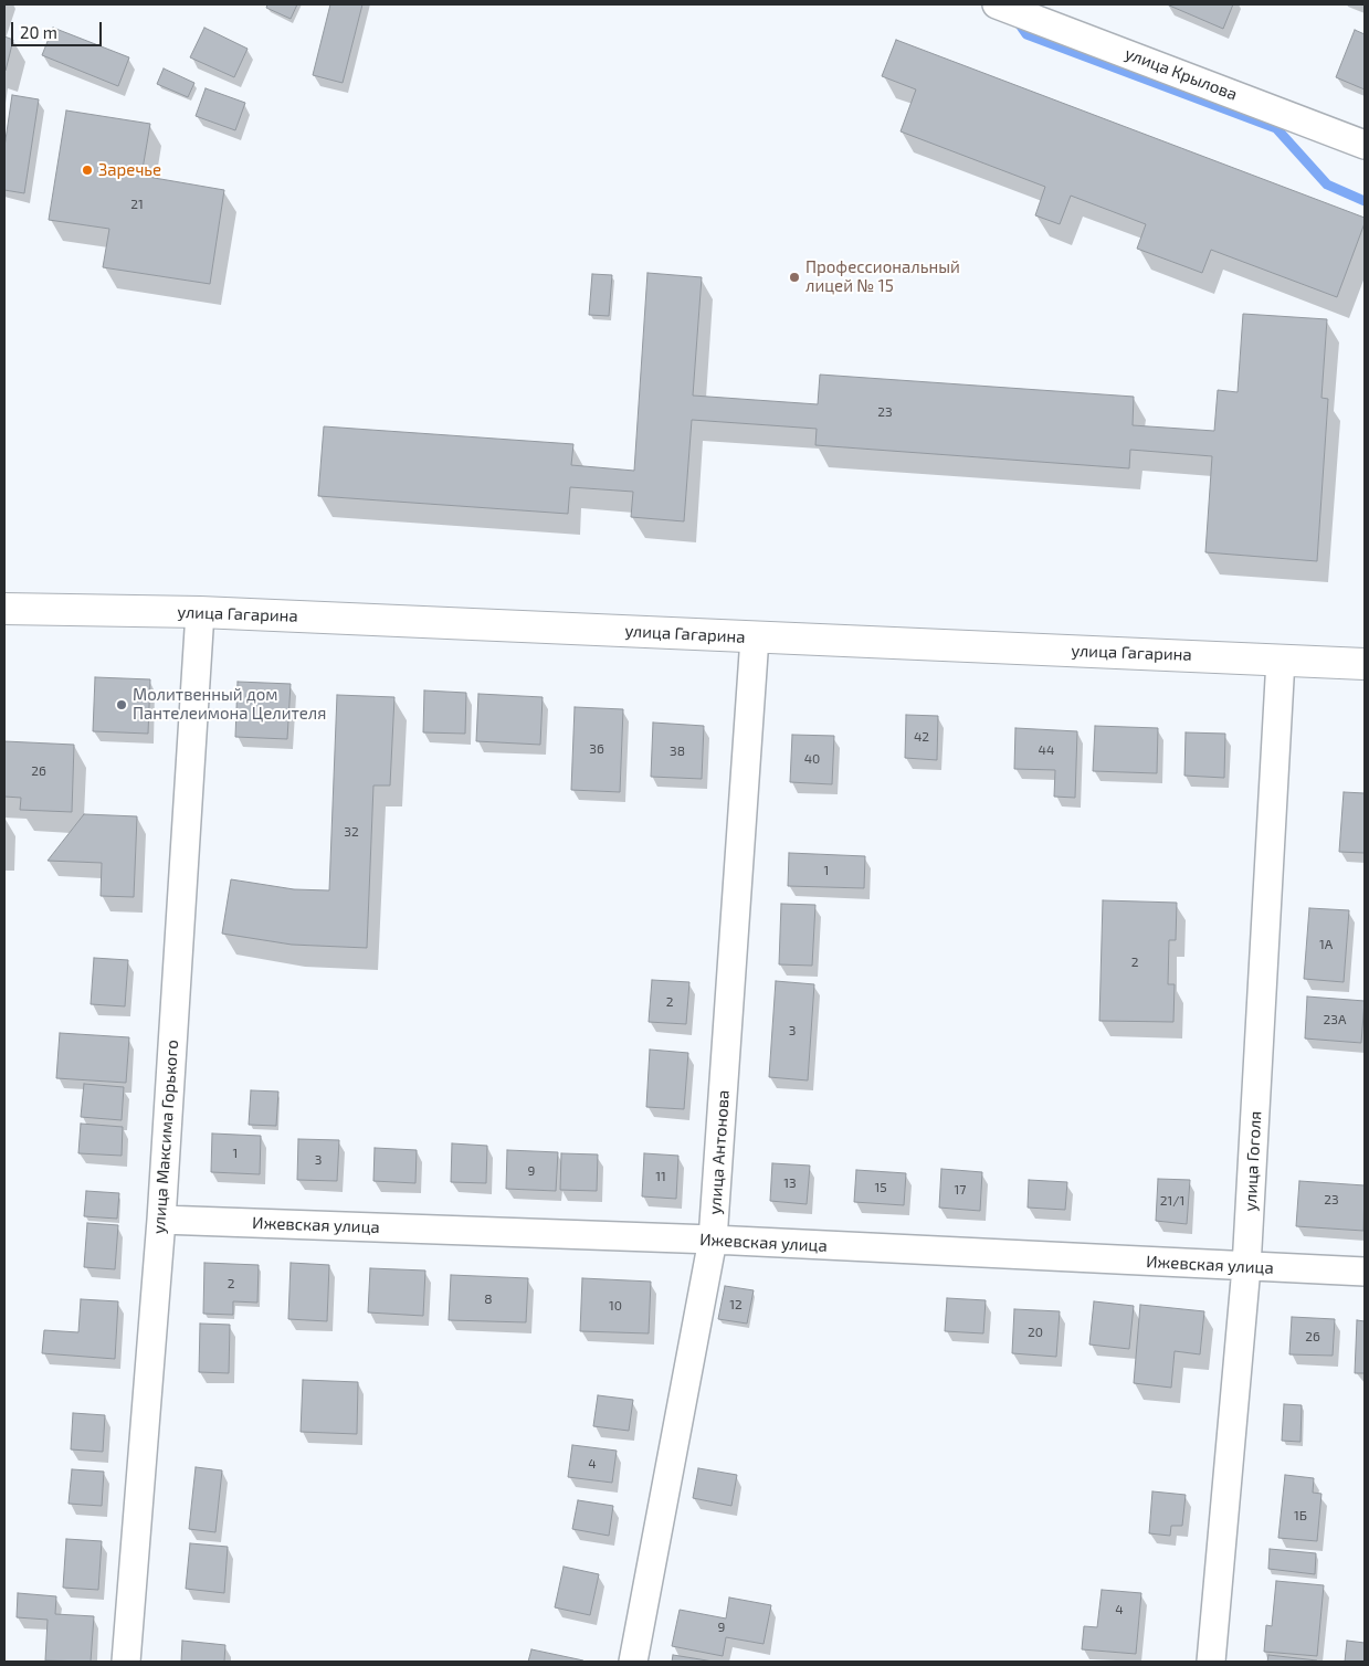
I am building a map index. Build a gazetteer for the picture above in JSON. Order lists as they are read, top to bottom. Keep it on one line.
{"streets":{"main road":["улица Гагарина"],"street":["улица Крылова","улица Максима Горького","улица Антонова","улица Гоголя","Ижевская улица"]},"crossings":[["улица Гагарина","улица Максима Горького"],["улица Гагарина","улица Антонова"],["улица Гагарина","улица Гоголя"],["улица Максима Горького","Ижевская улица"],["улица Антонова","Ижевская улица"],["улица Гоголя","Ижевская улица"]],"places":["Заречье","Профессиональный лицей № 15","Молитвенный дом Пантелеимона Целителя"],"house_numbers":["21","23","42","36","44","38","40","26","32","1","1А","2","2","23А","3","1","3","9","11","13","15","17","23","21/1","2","8","12","10","20","26","4","1Б","4","9"],"scale_bar":"20 m"}
